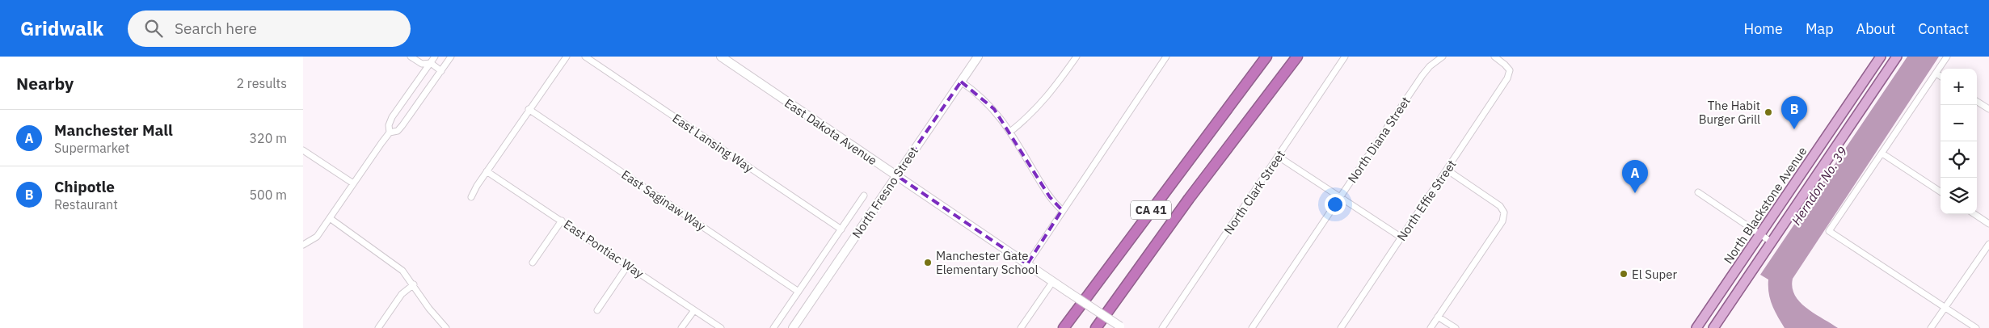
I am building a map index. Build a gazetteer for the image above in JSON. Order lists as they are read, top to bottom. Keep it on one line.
{"streets":{"highway":["CA 41"],"main road":["North Blackstone Avenue"],"street":["East Dakota Avenue","North Diana Street","East Lansing Way","North Fresno Street","North Clark Street","East Saginaw Way","North Effie Street","East Pontiac Way"]},"crossings":[["East Dakota Avenue","North Fresno Street"]],"water":["Herndon No. 39"],"places":["The Habit Burger Grill","Manchester Gate Elementary School","El Super"],"page":{"header":"Gridwalk","search":"Search here","nav":["Home","Map","About","Contact"],"heading":["Nearby","2 results"],"map_buttons":["+","−"],"pins":["B","A"],"list":[{"mark":"A","name":"Manchester Mall","note":"Supermarket","value":"320 m"},{"mark":"B","name":"Chipotle","note":"Restaurant","value":"500 m"}]}}
